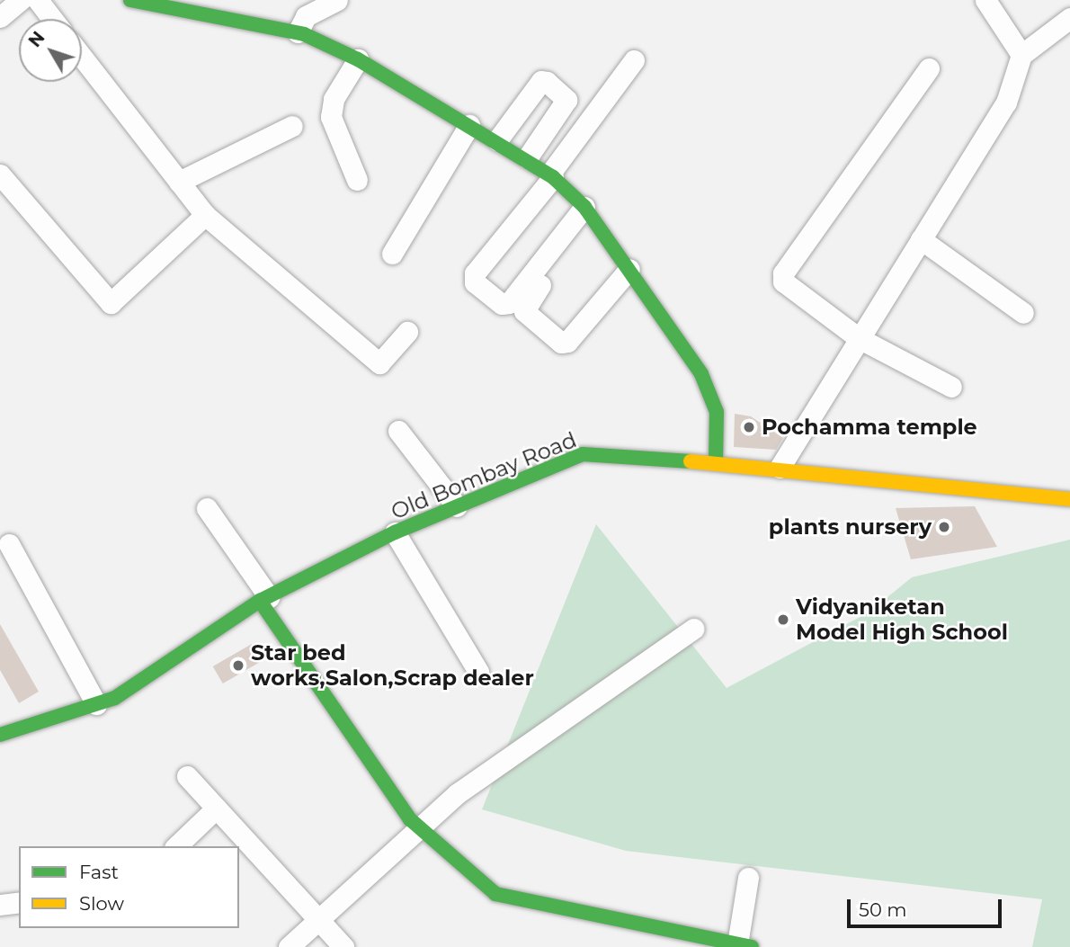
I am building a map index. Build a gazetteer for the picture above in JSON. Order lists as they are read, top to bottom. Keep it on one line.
{"streets":{"street":["Old Bombay Road"]},"places":["Pochamma temple","plants nursery","Vidyaniketan Model High School","Star bed works,Salon,Scrap dealer"],"legend":["Fast","Slow"],"scale_bar":"50 m","north":"top left"}
